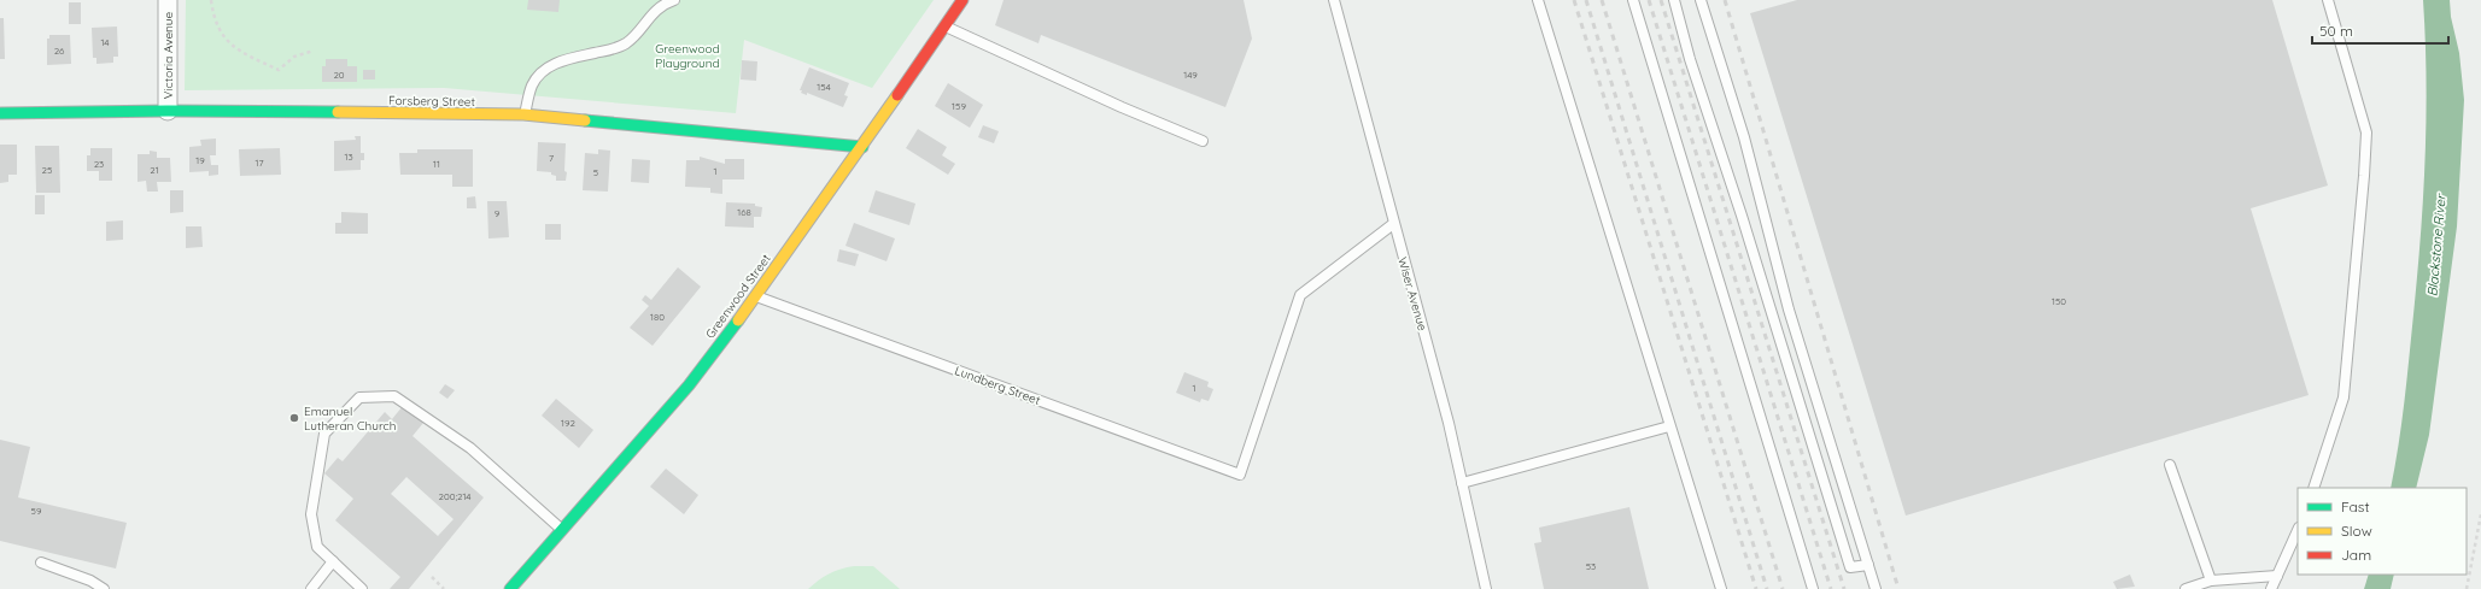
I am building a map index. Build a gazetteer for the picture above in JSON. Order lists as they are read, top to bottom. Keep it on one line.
{"streets":{"street":["Victoria Avenue","Forsberg Street","Greenwood Street"],"lane":["Wiser Avenue","Lundberg Street"]},"crossings":[["Victoria Avenue","Forsberg Street"],["Forsberg Street","Greenwood Street"],["Wiser Avenue","Lundberg Street"],["Greenwood Street","Lundberg Street"]],"water":["Blackstone River"],"parks":["Greenwood Playground"],"places":["Emanuel Lutheran Church"],"house_numbers":["14","26","20","149","154","159","13","7","19","17","23","11","25","21","1","5","168","9","150","180","1","192","200;214","59","53"],"legend":["Fast","Slow","Jam"],"scale_bar":"50 m"}
